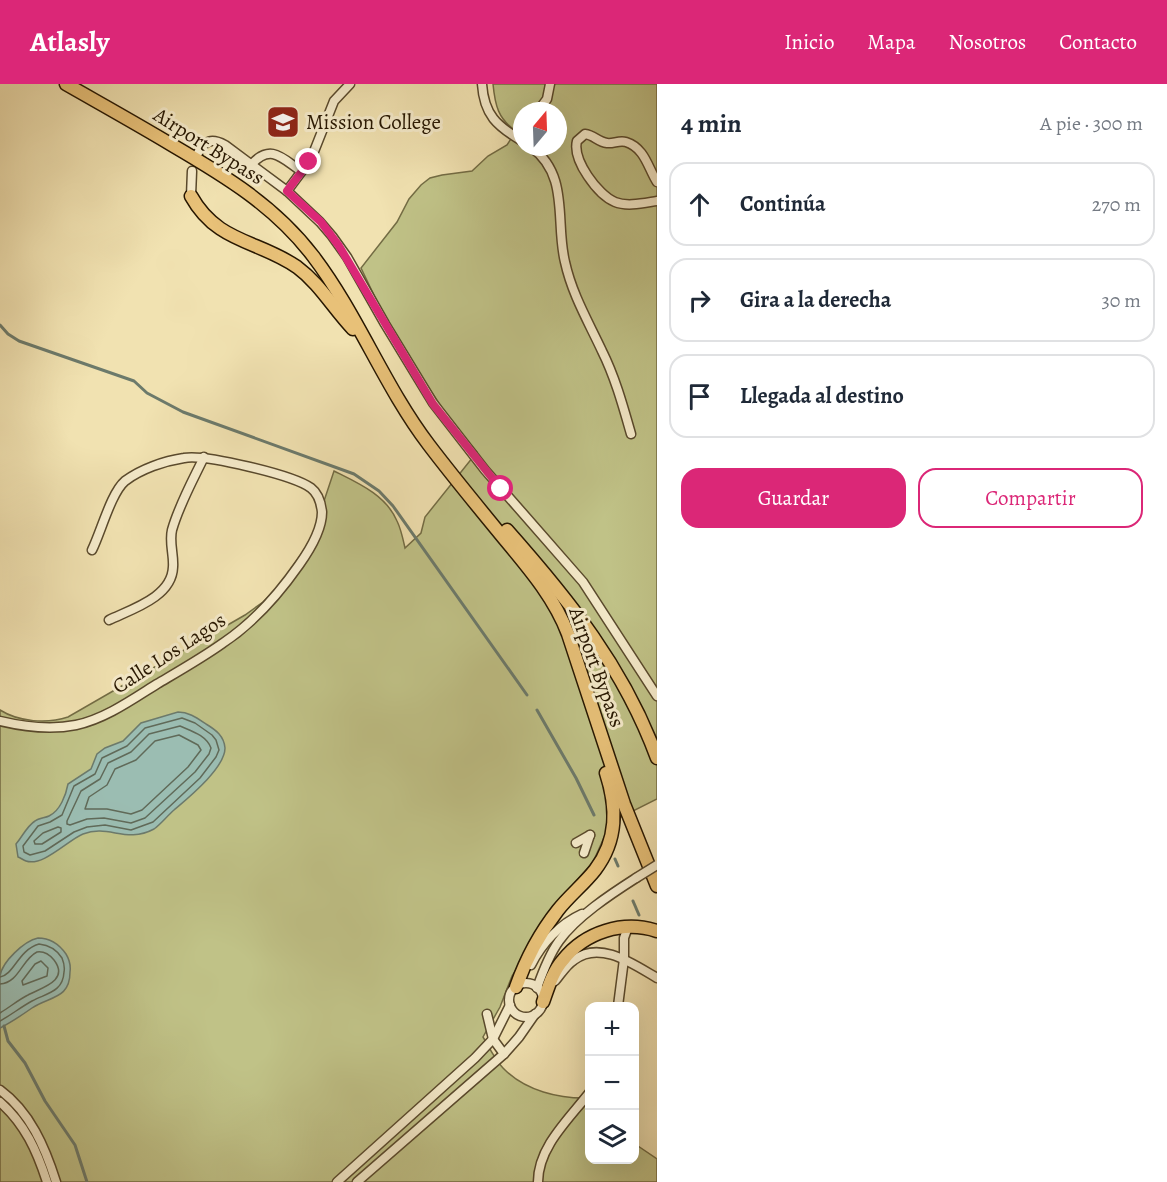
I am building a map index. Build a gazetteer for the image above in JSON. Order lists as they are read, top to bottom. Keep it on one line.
{"streets":{"highway":["Airport Bypass"],"street":["Calle Los Lagos"]},"places":{"school or university":["Mission College"]},"north":"top","page":{"header":"Atlasly","nav":["Inicio","Mapa","Nosotros","Contacto"],"heading":["4 min","A pie · 300 m"],"list":[["Continúa","270 m"],["Gira a la derecha","30 m"],"Llegada al destino"],"buttons":["Guardar","Compartir"],"map_buttons":["+","−"]}}
